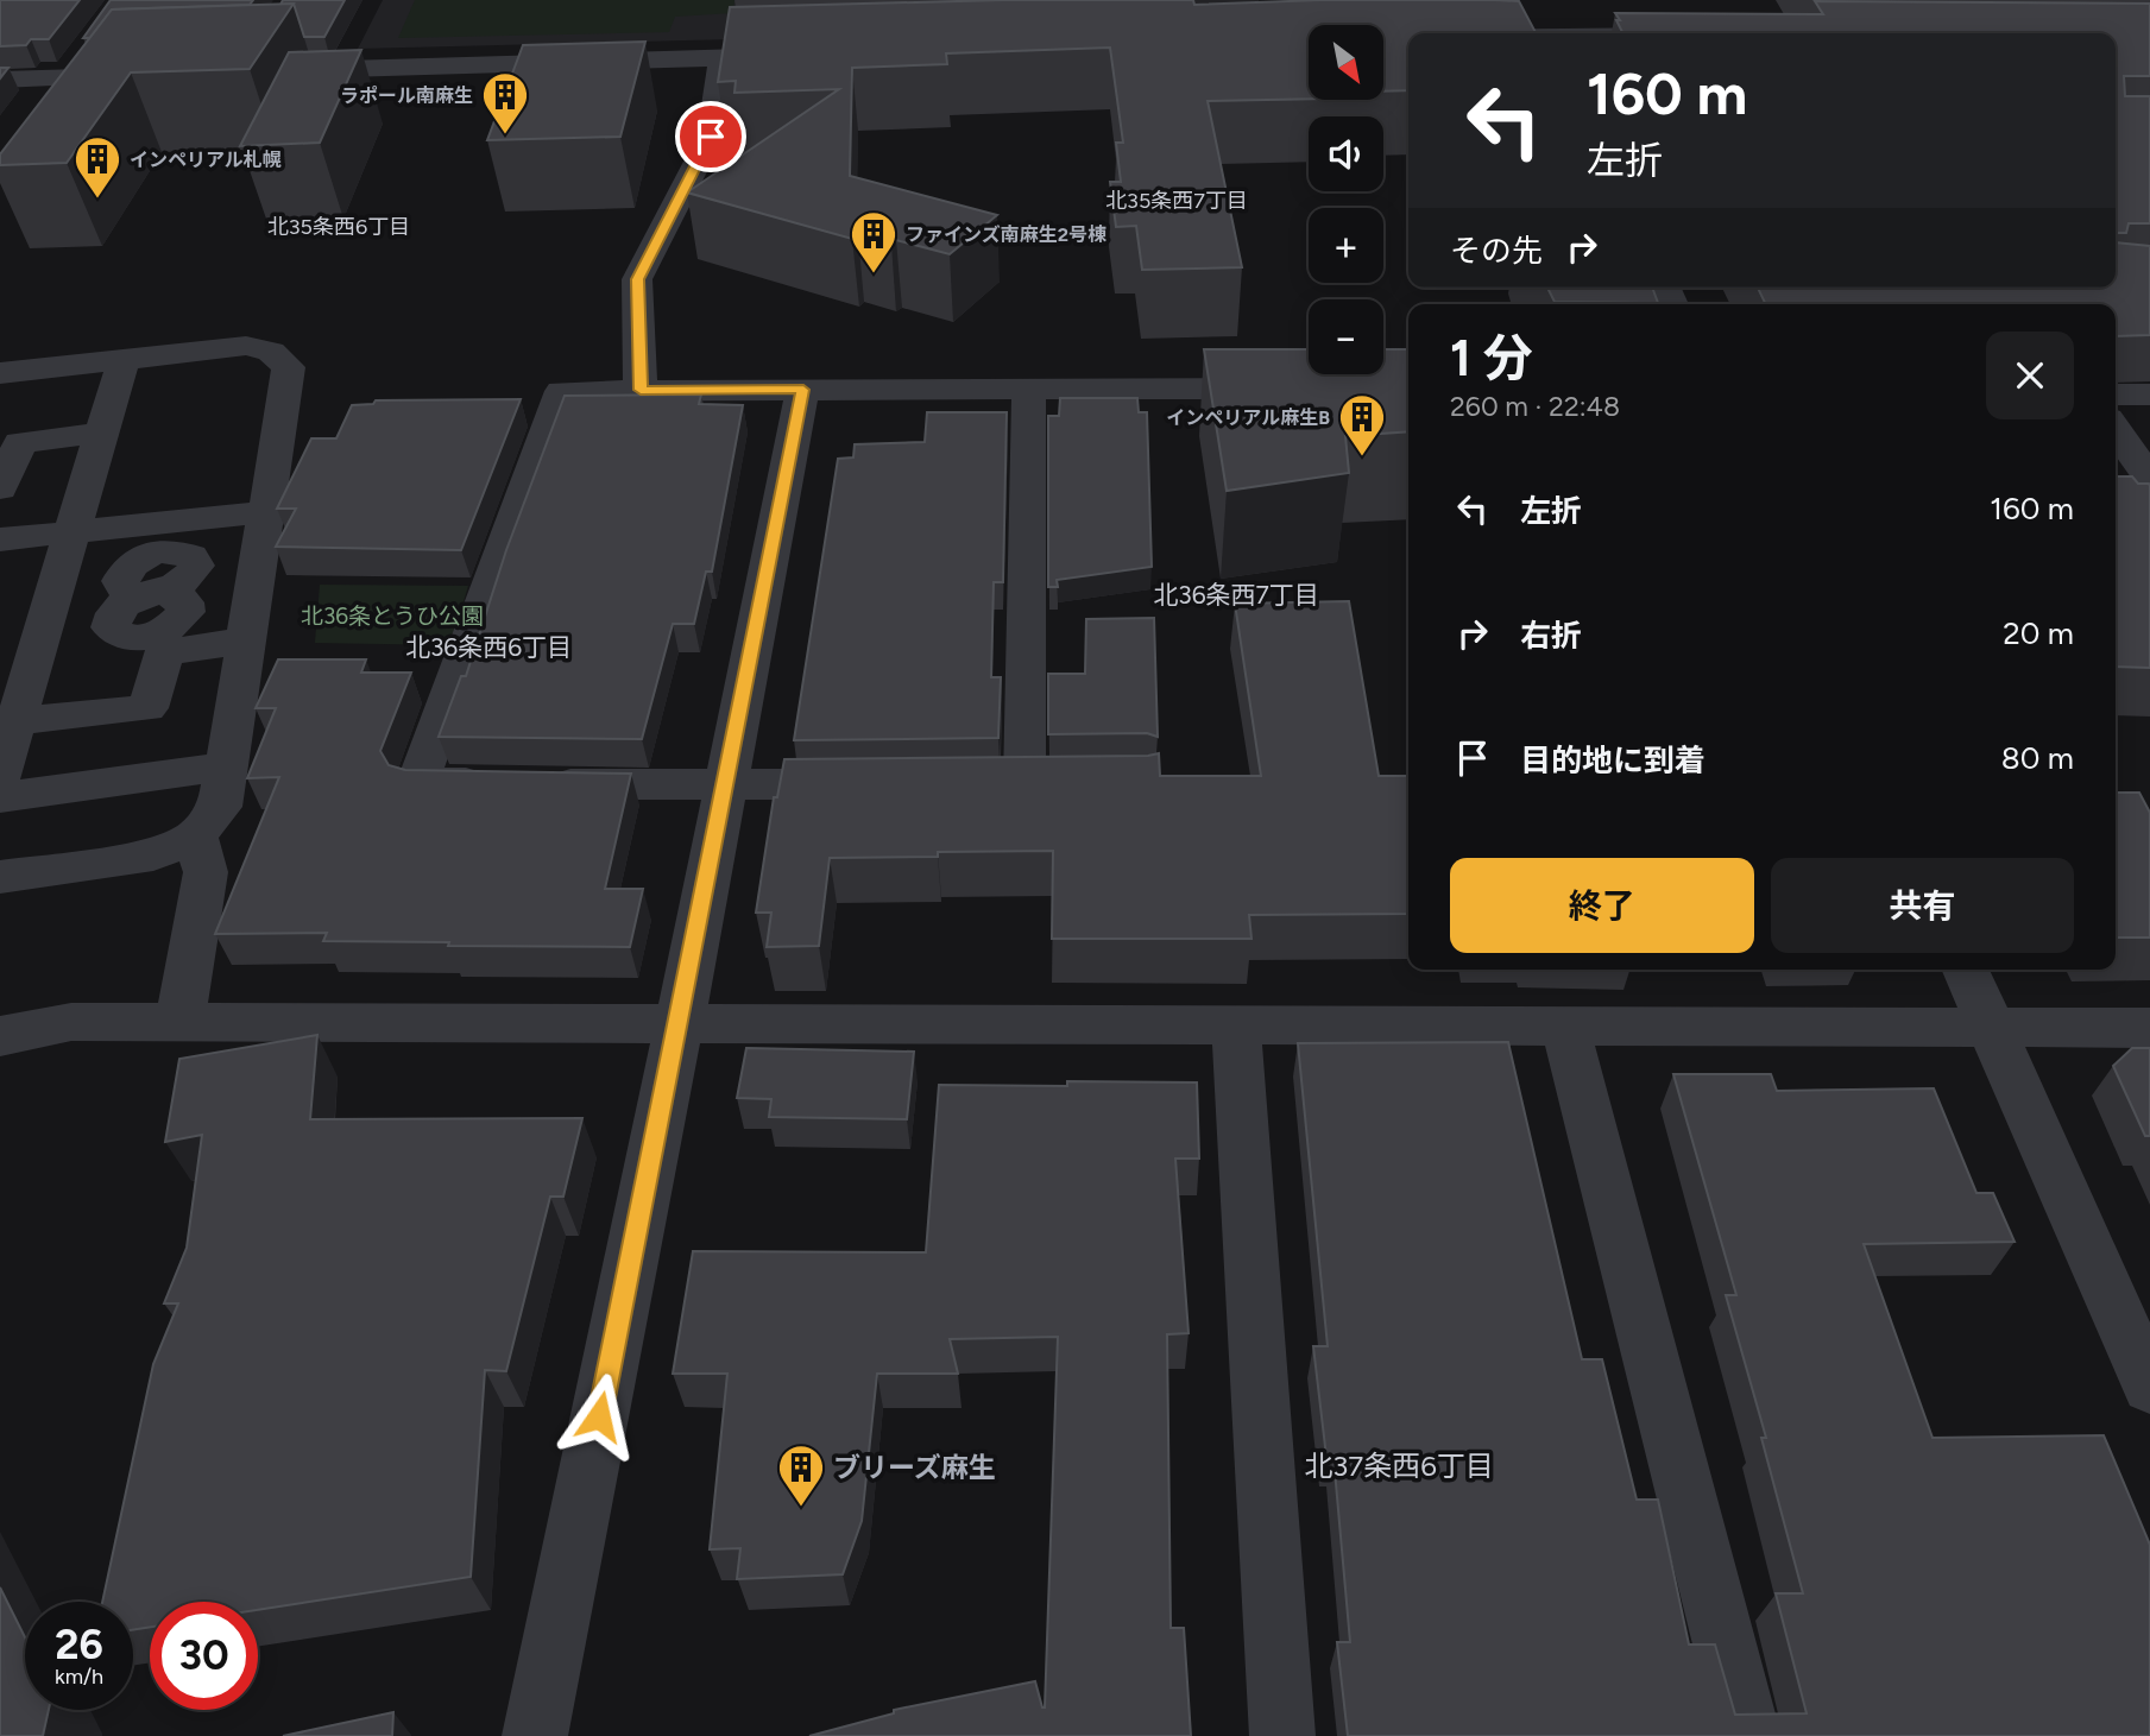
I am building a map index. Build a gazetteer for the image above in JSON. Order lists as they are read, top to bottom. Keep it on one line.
{"districts":["北35条西7丁目","北35条西6丁目","北36条西7丁目","北36条西6丁目","北37条西6丁目"],"parks":["北36条とうひ公園"],"places":{"building":["ラポール南麻生","インペリアル札幌","ファインズ南麻生2号棟","インペリアル麻生B","ブリーズ麻生"]},"north":"bottom right","page":{"map_buttons":["+","−"],"turn":["160 m","左折"],"then":"その先","heading":["1 分","260 m · 22:48"],"list":[{"name":"左折","value":"160 m"},{"name":"右折","value":"20 m"},{"name":"目的地に到着","value":"80 m"}],"buttons":["終了","共有"],"speed":"26 km/h","limit":"30"}}
